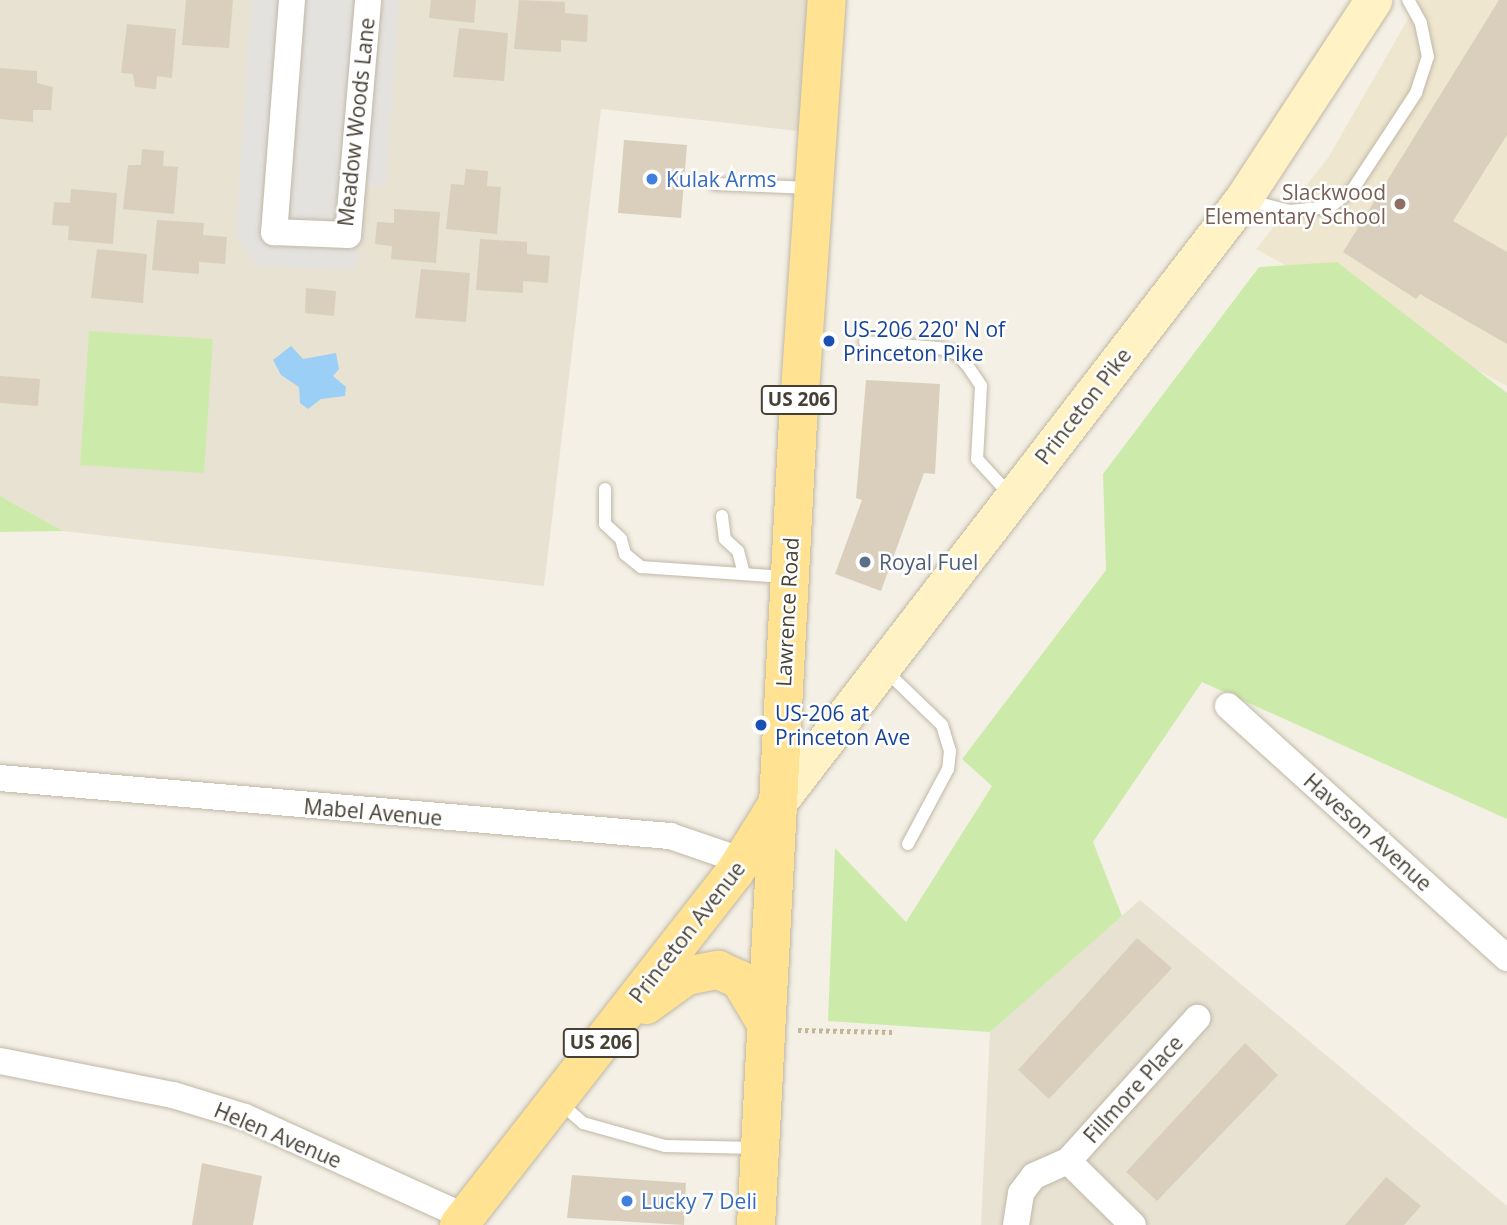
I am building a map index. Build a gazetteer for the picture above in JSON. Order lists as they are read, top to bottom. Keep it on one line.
{"streets":{"main road":["US 206","Princeton Pike","Lawrence Road","Princeton Avenue"],"street":["Meadow Woods Lane","Mabel Avenue","Haveson Avenue","Fillmore Place","Helen Avenue"]},"crossings":[["Princeton Pike","Lawrence Road"],["Princeton Pike","Princeton Avenue"],["Lawrence Road","Princeton Avenue"],["Mabel Avenue","Princeton Avenue"],["Princeton Avenue","Helen Avenue"]],"places":["Kulak Arms","Slackwood Elementary School","US-206 220' N of Princeton Pike","Royal Fuel","US-206 at Princeton Ave","Lucky 7 Deli"]}
